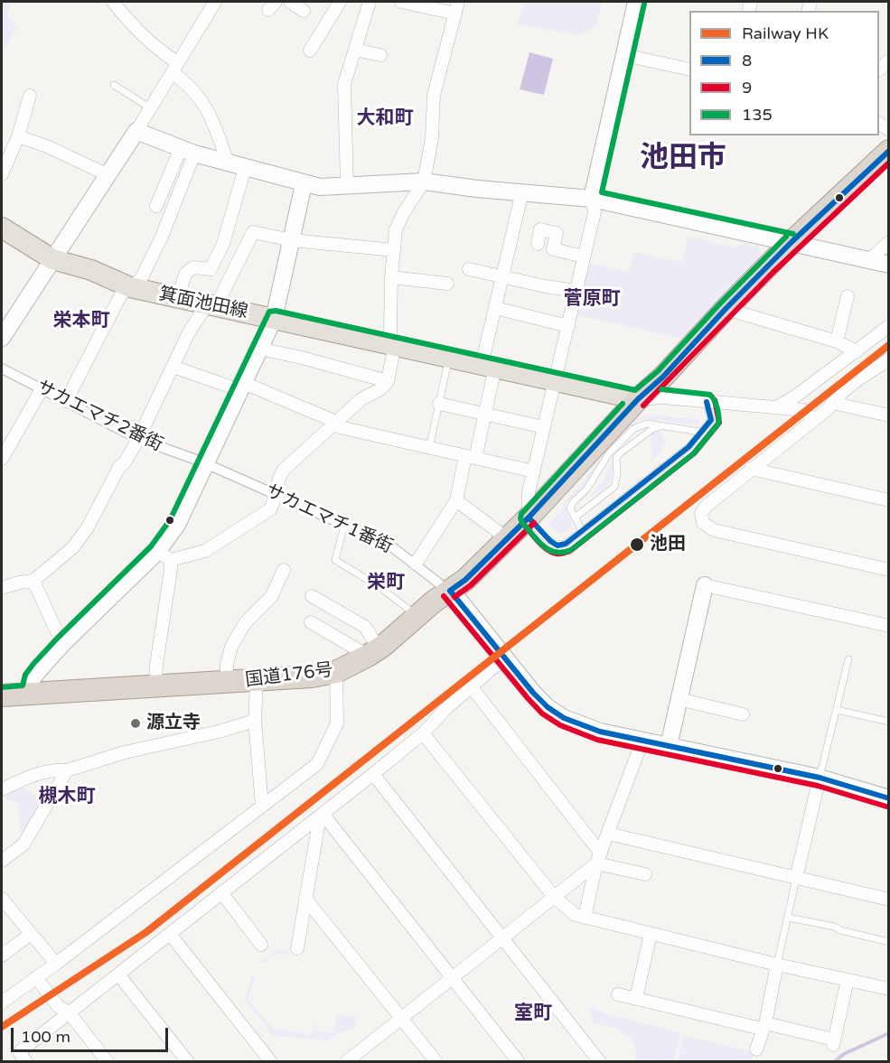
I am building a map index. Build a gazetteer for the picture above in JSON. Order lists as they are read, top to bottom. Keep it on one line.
{"streets":{"highway":["国道176号"],"main road":["箕面池田線"],"street":["サカエマチ2番街","サカエマチ1番街"]},"crossings":[["箕面池田線","国道176号"],["サカエマチ1番街","国道176号"]],"districts":["大和町","池田市","菅原町","栄本町","栄町","槻木町","室町"],"places":["池田","源立寺"],"lines":["transit line 135","transit line 8","transit line 9","rail line HK"],"legend":["Railway HK","8","9","135"],"scale_bar":"100 m"}
